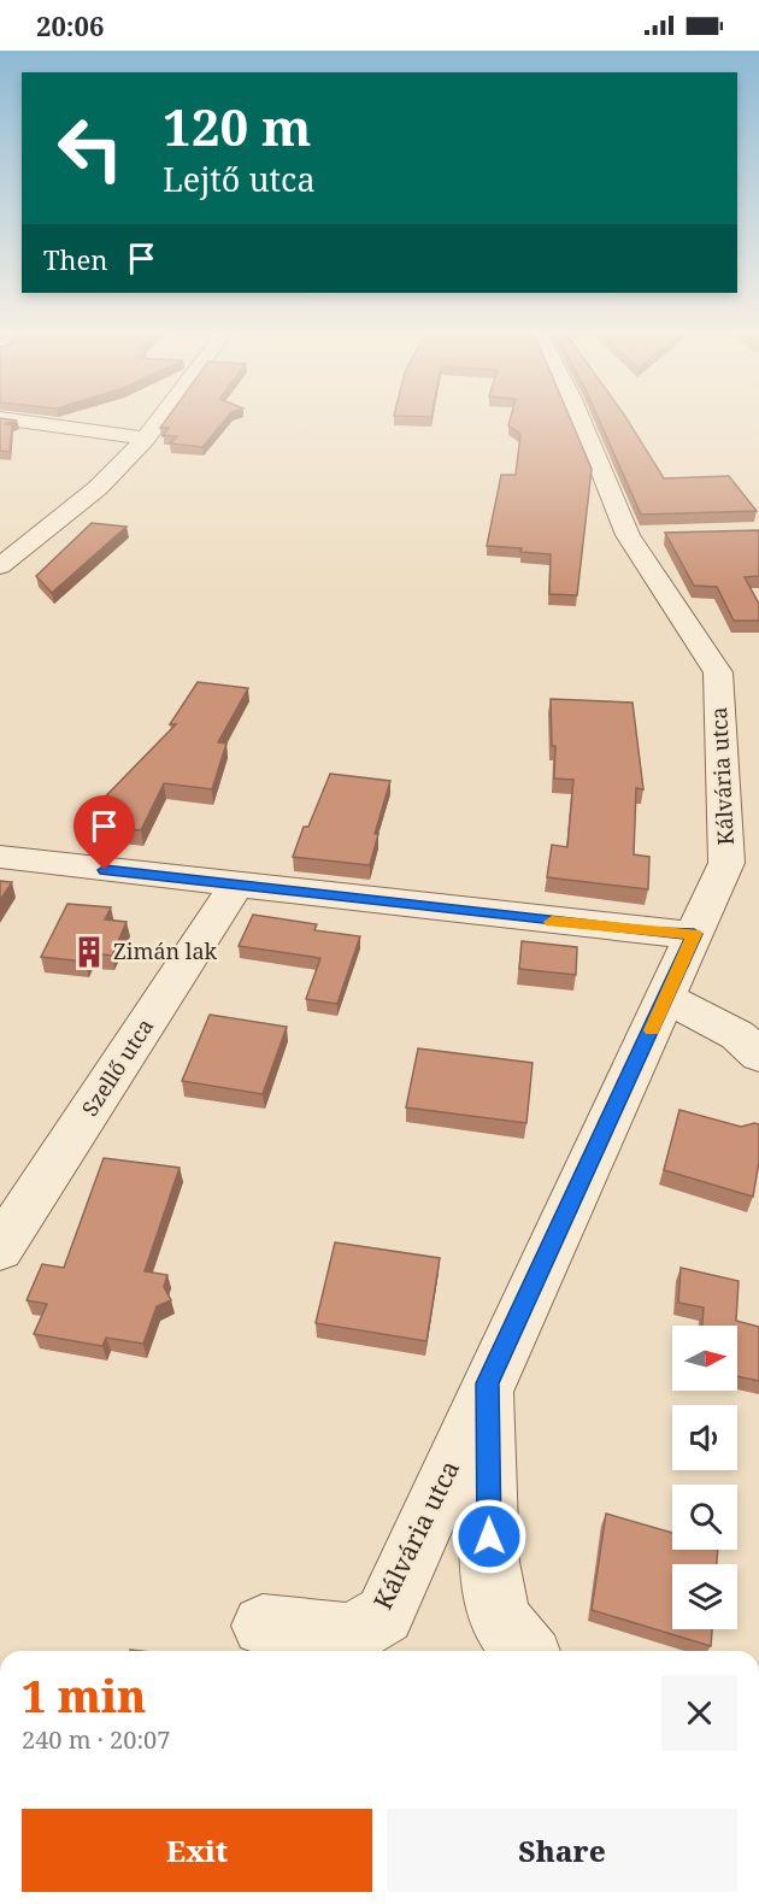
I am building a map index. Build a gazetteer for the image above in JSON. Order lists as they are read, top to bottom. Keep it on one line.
{"streets":{"street":["Kálvária utca","Szellő utca"]},"places":{"building":["Zimán lak"]},"north":"right","page":{"status":"20:06","turn":["120 m","Lejtő utca"],"then":"Then","heading":["1 min","240 m · 20:07"],"buttons":["Exit","Share"]}}
